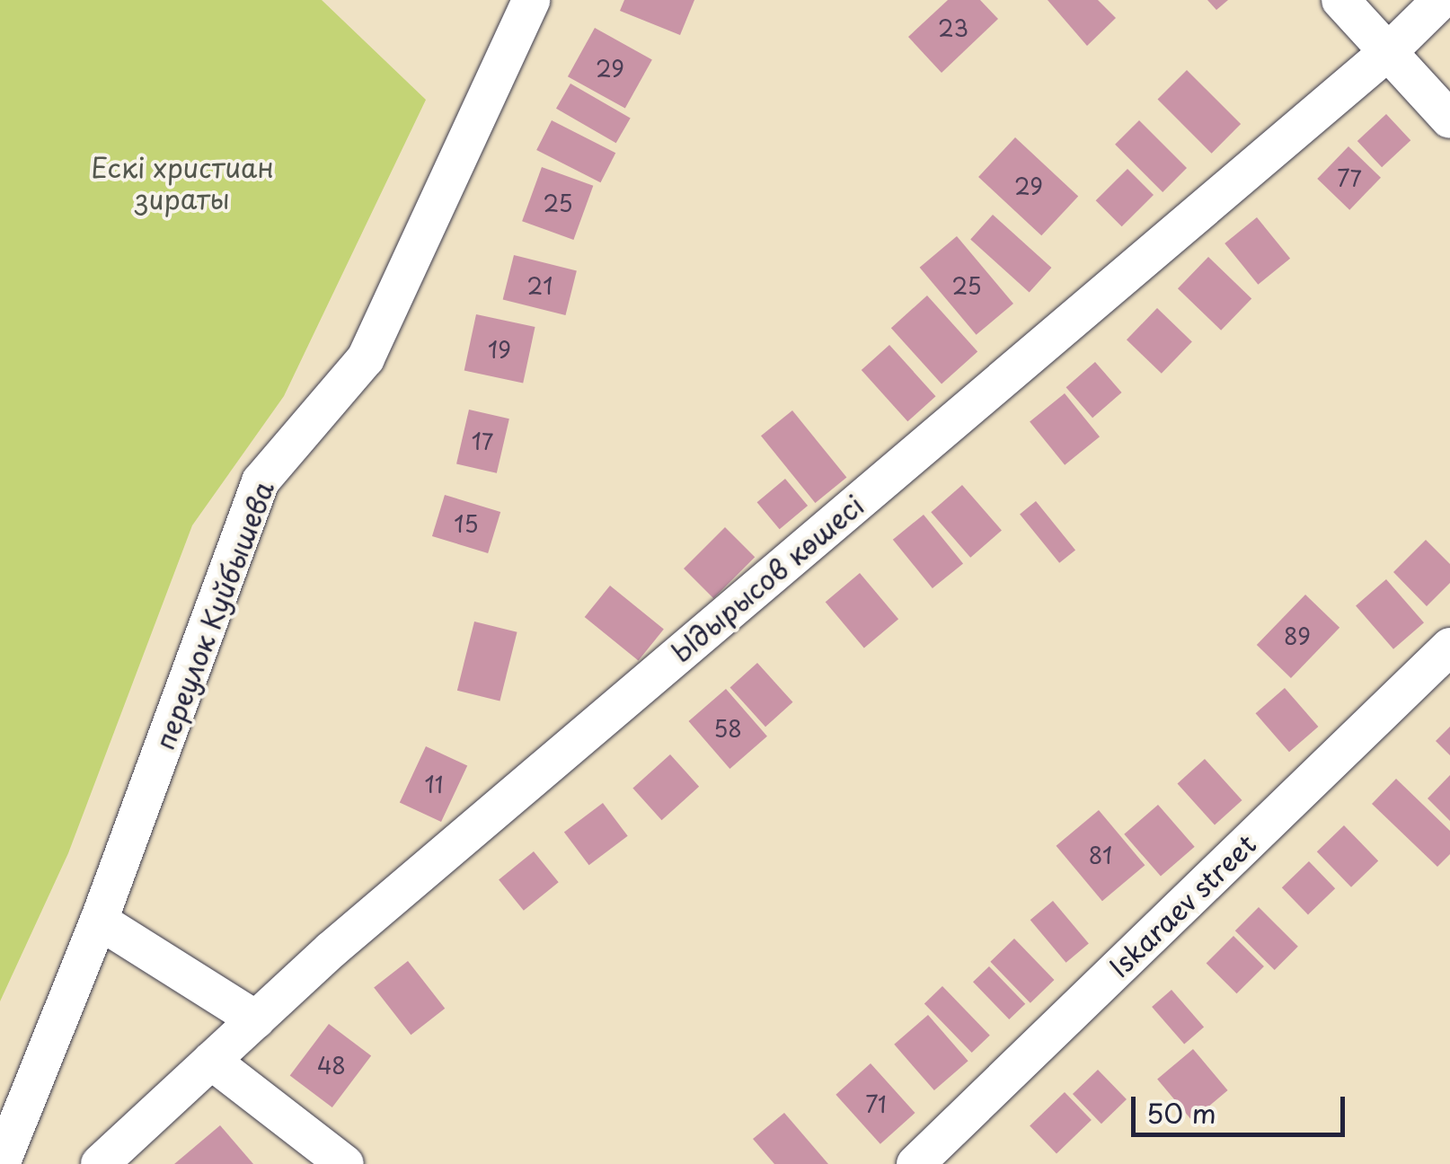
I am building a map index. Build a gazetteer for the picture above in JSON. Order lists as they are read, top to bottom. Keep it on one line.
{"streets":{"street":["Ыдырысов көшесі","переулок Куйбышева","Iskaraev street"]},"parks":["Ескі христиан зираты"],"house_numbers":["23","29","77","29","25","21","25","19","17","15","89","58","11","81","48","71"],"scale_bar":"50 m"}
